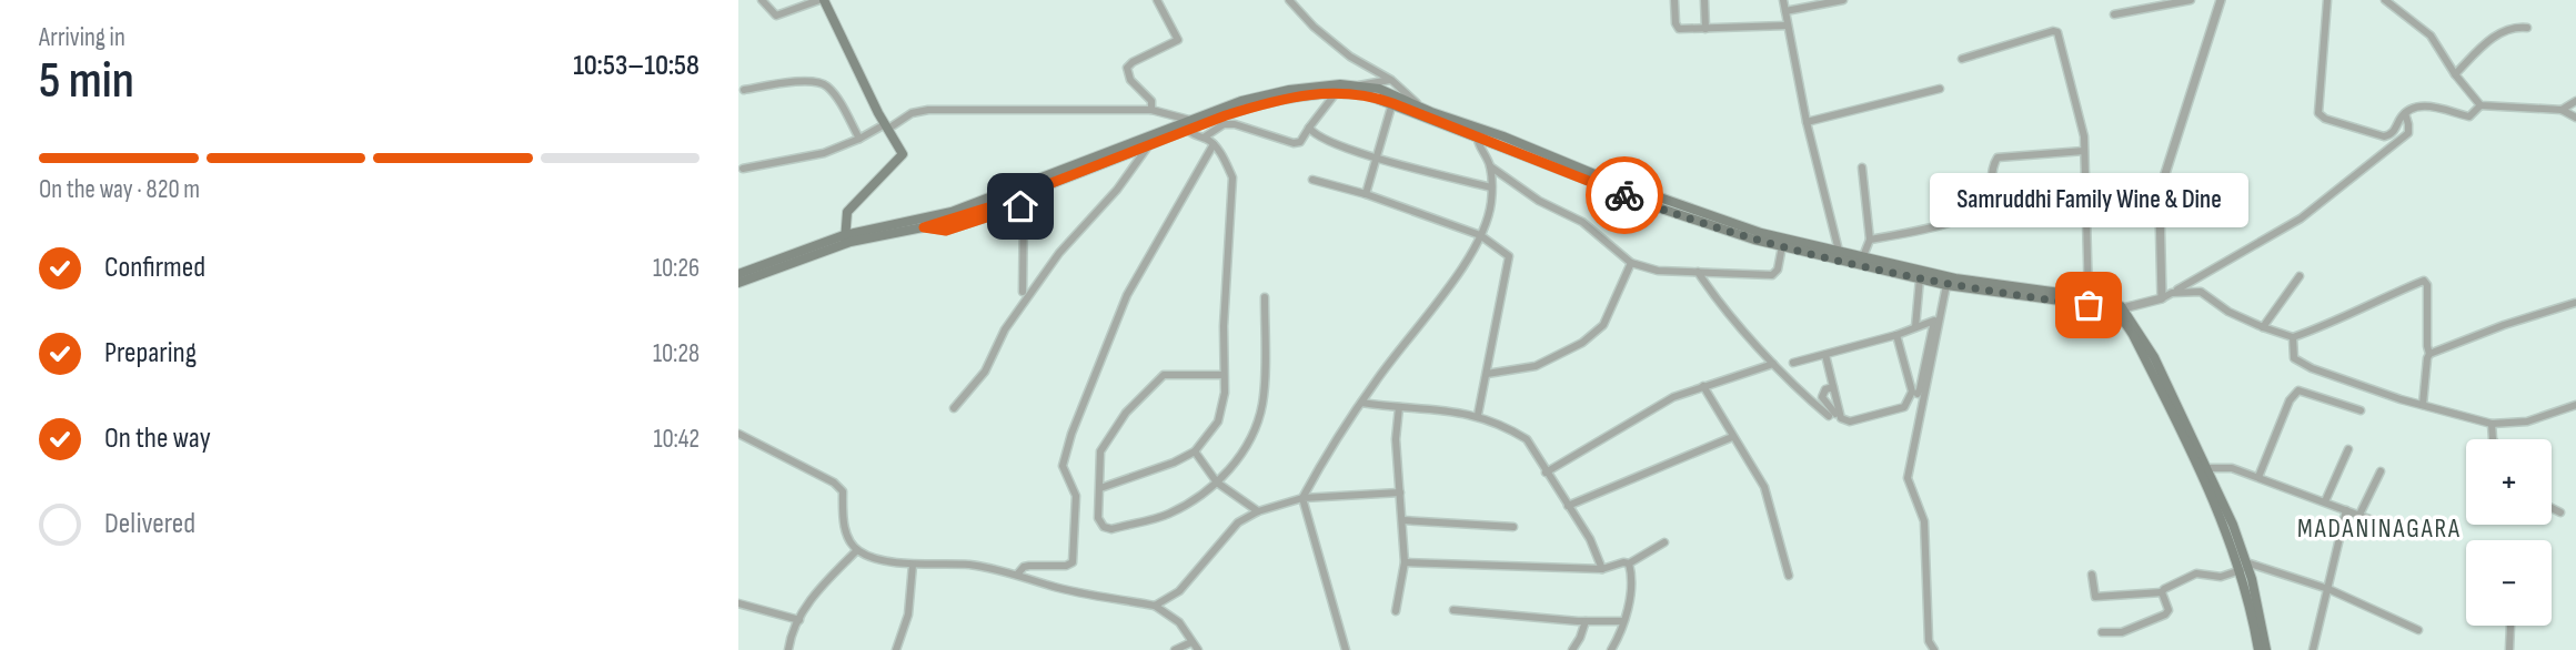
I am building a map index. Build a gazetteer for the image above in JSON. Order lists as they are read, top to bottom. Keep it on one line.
{"districts":["MADANINAGARA"],"places":["Samruddhi Family Wine & Dine"],"page":{"heading":["5 min","Arriving in","10:53–10:58"],"bar":"On the way · 820 m","bubble":"Samruddhi Family Wine & Dine","list":[["Confirmed","10:26"],["Preparing","10:28"],["On the way","10:42"],"Delivered"],"map_buttons":["+","−"]}}
